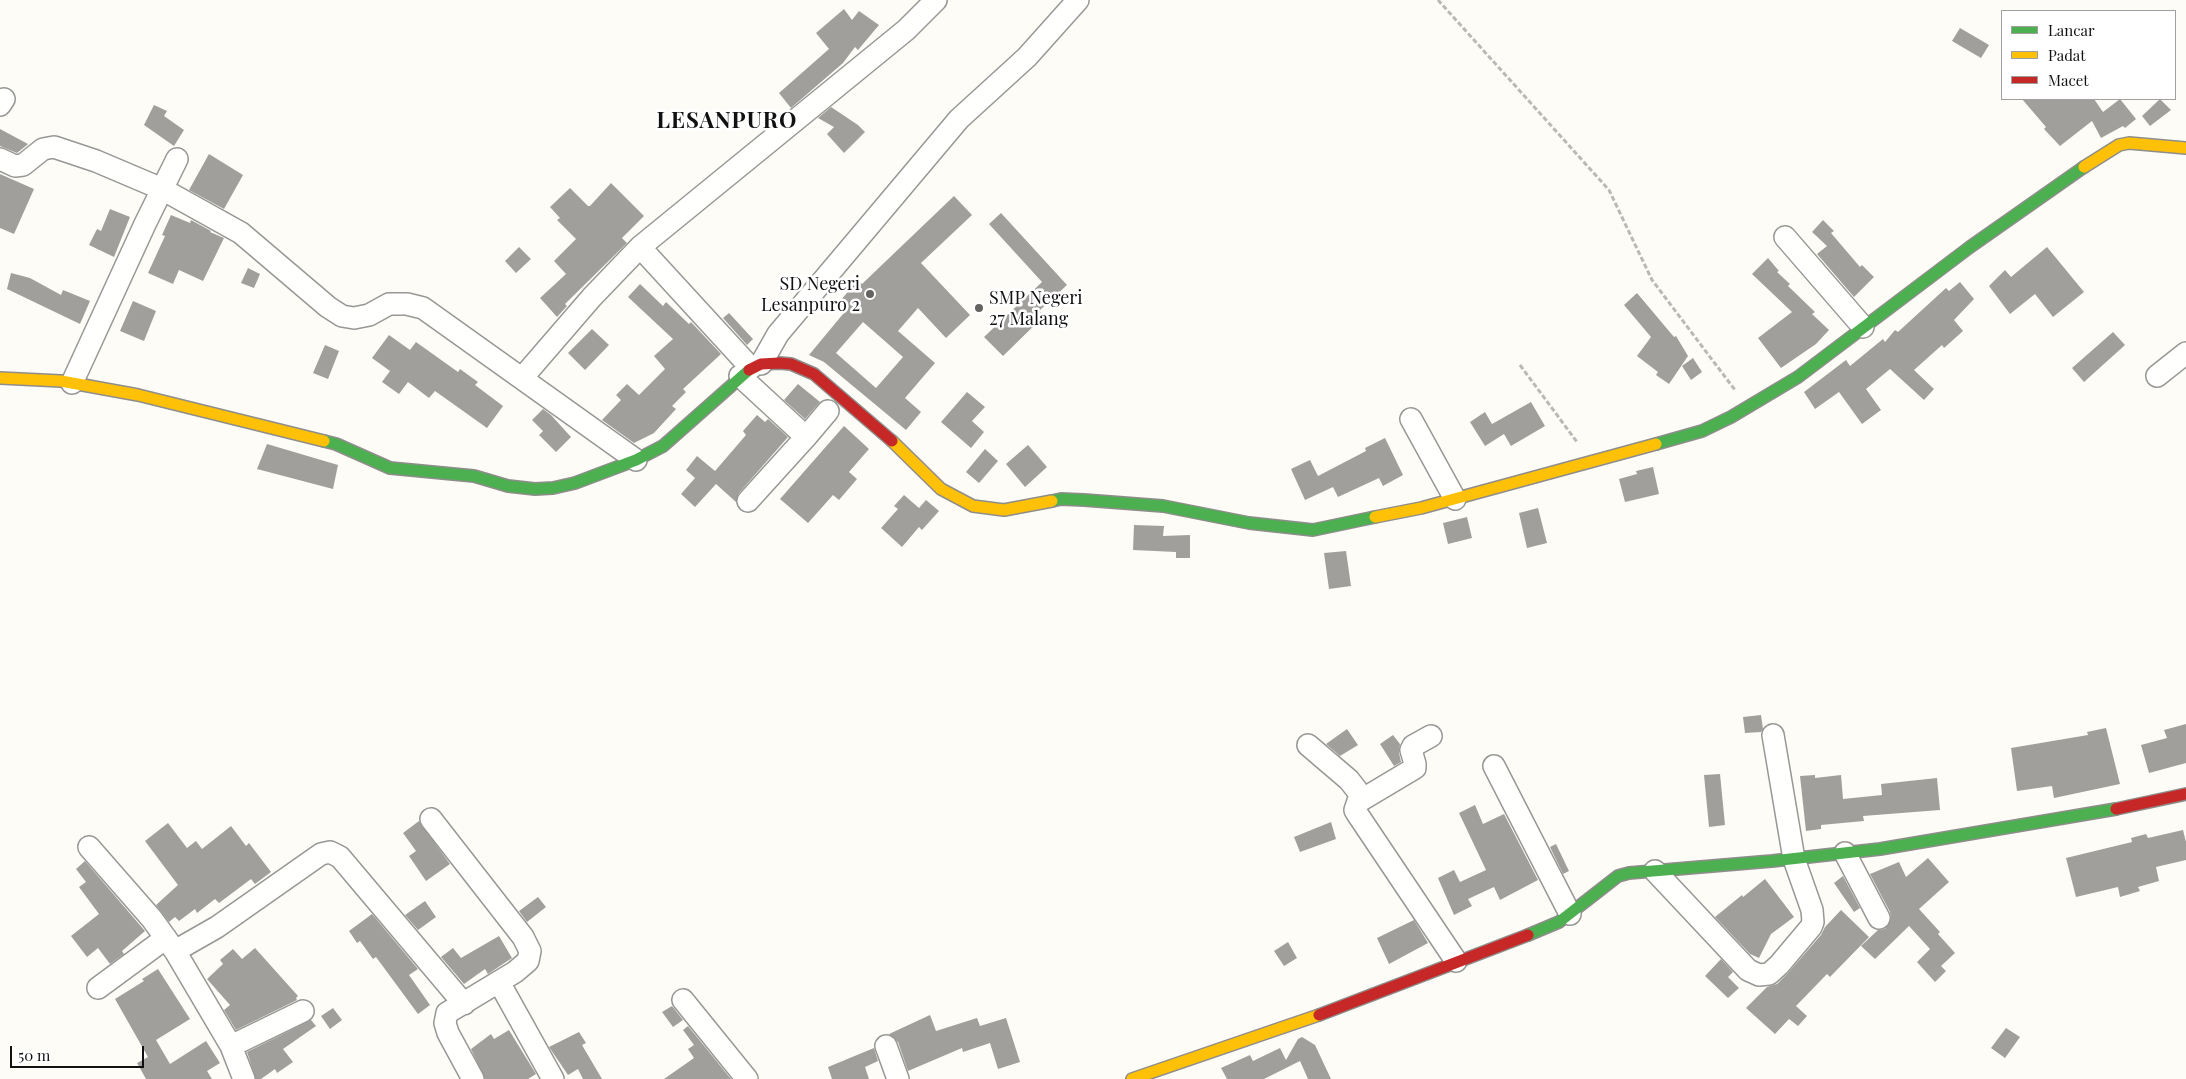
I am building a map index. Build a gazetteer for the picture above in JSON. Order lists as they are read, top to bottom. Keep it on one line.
{"districts":["LESANPURO"],"places":["SD Negeri Lesanpuro 2","SMP Negeri 27 Malang"],"legend":["Lancar","Padat","Macet"],"scale_bar":"50 m"}
